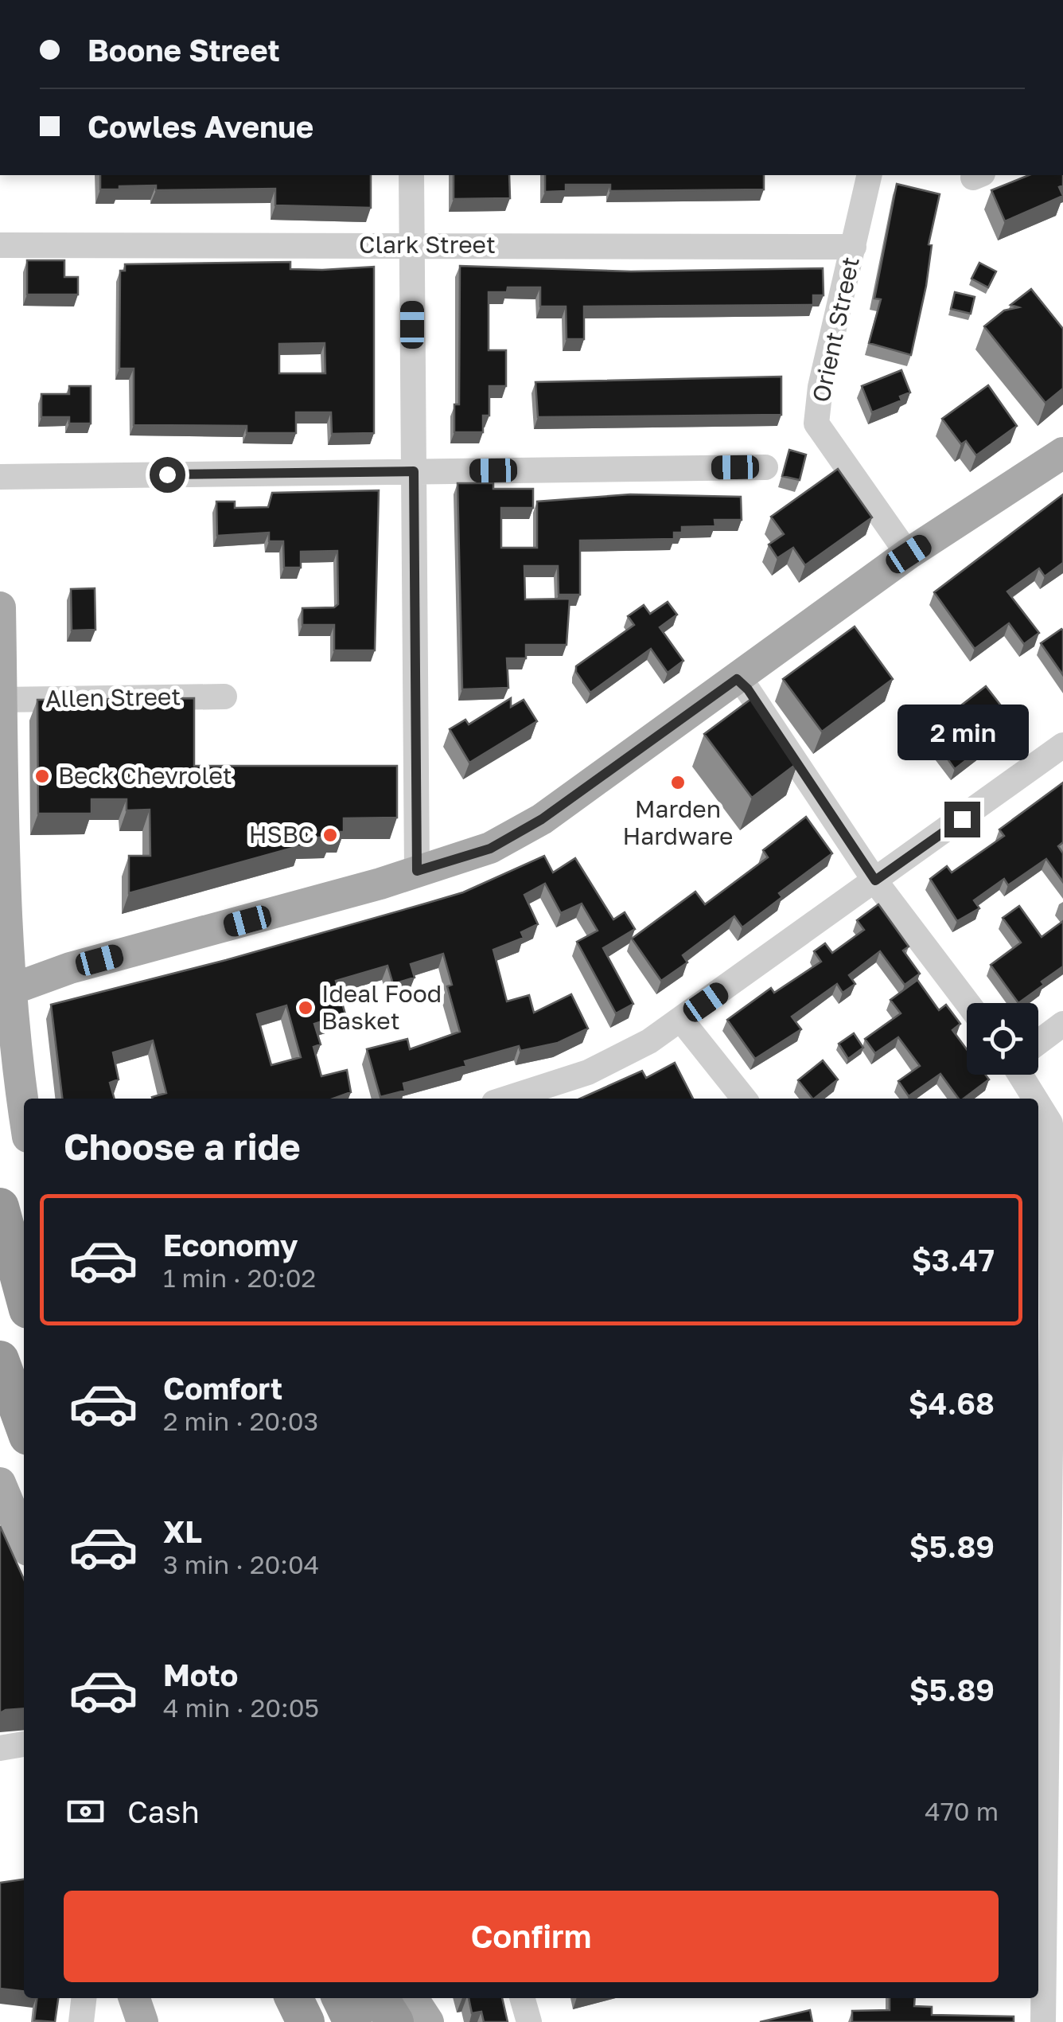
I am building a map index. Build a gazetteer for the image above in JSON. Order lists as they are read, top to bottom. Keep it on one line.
{"streets":{"street":["Clark Street","Orient Street","Allen Street"]},"crossings":[["Clark Street","Orient Street"]],"places":["Beck Chevrolet","Marden Hardware","HSBC","Ideal Food Basket"],"page":{"banner":["Boone Street","Cowles Avenue"],"bubble":"2 min","heading":"Choose a ride","list":[{"name":"Economy","note":"1 min · 20:02","value":"$3.47"},{"name":"Comfort","note":"2 min · 20:03","value":"$4.68"},{"name":"XL","note":"3 min · 20:04","value":"$5.89"},{"name":"Moto","note":"4 min · 20:05","value":"$5.89"}],"pay":["Cash","470 m"],"buttons":"Confirm"}}
